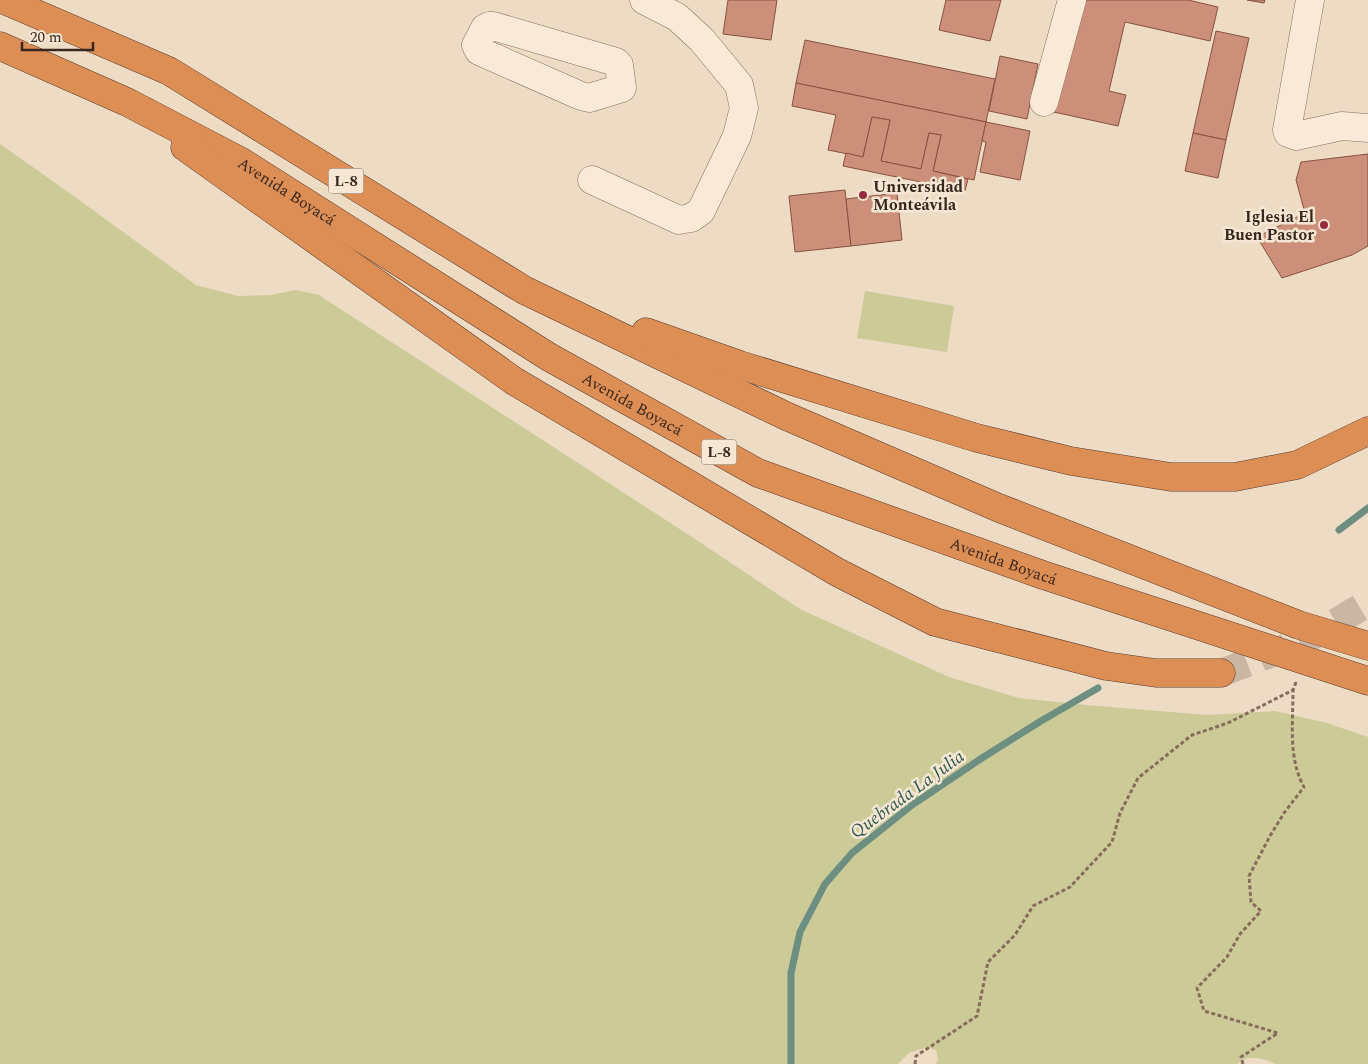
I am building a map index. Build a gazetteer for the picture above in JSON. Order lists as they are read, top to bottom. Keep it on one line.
{"streets":{"highway":["L-8","Avenida Boyacá"]},"water":["Quebrada La Julia"],"places":["Universidad Monteávila","Iglesia El Buen Pastor"],"scale_bar":"20 m"}
